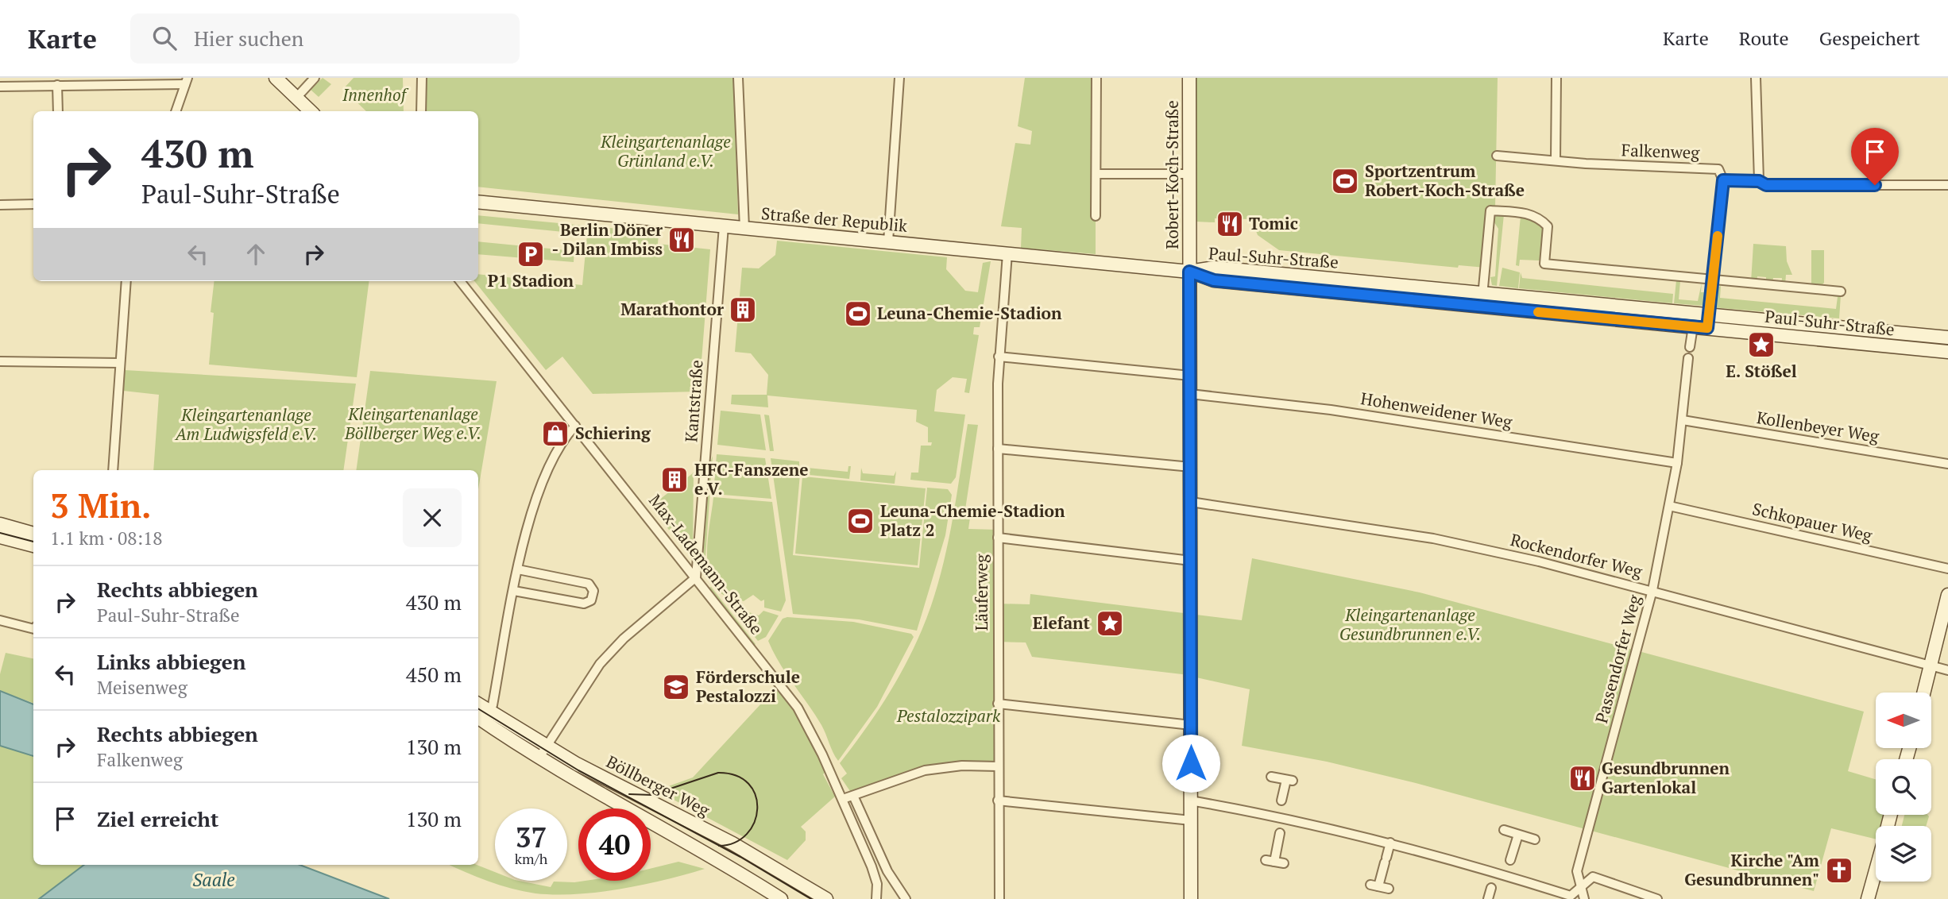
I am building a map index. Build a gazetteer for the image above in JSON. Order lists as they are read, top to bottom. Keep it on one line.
{"streets":{"street":["Falkenweg","Robert-Koch-Straße","Straße der Republik","Paul-Suhr-Straße","Kantstraße","Hohenweidener Weg","Kollenbeyer Weg","Schkopauer Weg","Rockendorfer Weg","Max-Lademann-Straße","Läuferweg","Passendorfer Weg","Böllberger Weg"]},"crossings":[["Robert-Koch-Straße","Straße der Republik"],["Robert-Koch-Straße","Paul-Suhr-Straße"],["Robert-Koch-Straße","Hohenweidener Weg"],["Robert-Koch-Straße","Rockendorfer Weg"],["Straße der Republik","Paul-Suhr-Straße"],["Straße der Republik","Kantstraße"],["Straße der Republik","Läuferweg"],["Kantstraße","Max-Lademann-Straße"],["Hohenweidener Weg","Passendorfer Weg"],["Kollenbeyer Weg","Passendorfer Weg"],["Schkopauer Weg","Passendorfer Weg"],["Rockendorfer Weg","Passendorfer Weg"]],"water":["Saale"],"parks":["Innenhof","Kleingartenanlage Grünland e.V.","Kleingartenanlage Böllberger Weg e.V.","Kleingartenanlage Am Ludwigsfeld e.V.","Kleingartenanlage Gesundbrunnen e.V.","Pestalozzipark"],"places":{"sports":["Sportzentrum Robert-Koch-Straße","Leuna-Chemie-Stadion","Leuna-Chemie-Stadion Platz 2"],"restaurant":["Tomic","Berlin Döner - Dilan Imbiss","Gesundbrunnen Gartenlokal"],"parking":["P1 Stadion"],"building":["Marathontor","HFC-Fanszene e.V."],"place":["E. Stößel","Elefant"],"shop":["Schiering"],"school or university":["Förderschule Pestalozzi"],"church":["Kirche \"Am Gesundbrunnen\""]},"north":"left","page":{"header":"Karte","search":"Hier suchen","nav":["Karte","Route","Gespeichert"],"turn":["430 m","Paul-Suhr-Straße"],"heading":["3 Min.","1.1 km · 08:18"],"list":[{"name":"Rechts abbiegen","note":"Paul-Suhr-Straße","value":"430 m"},{"name":"Links abbiegen","note":"Meisenweg","value":"450 m"},{"name":"Rechts abbiegen","note":"Falkenweg","value":"130 m"},{"name":"Ziel erreicht","value":"130 m"}],"speed":"37 km/h","limit":"40"}}
